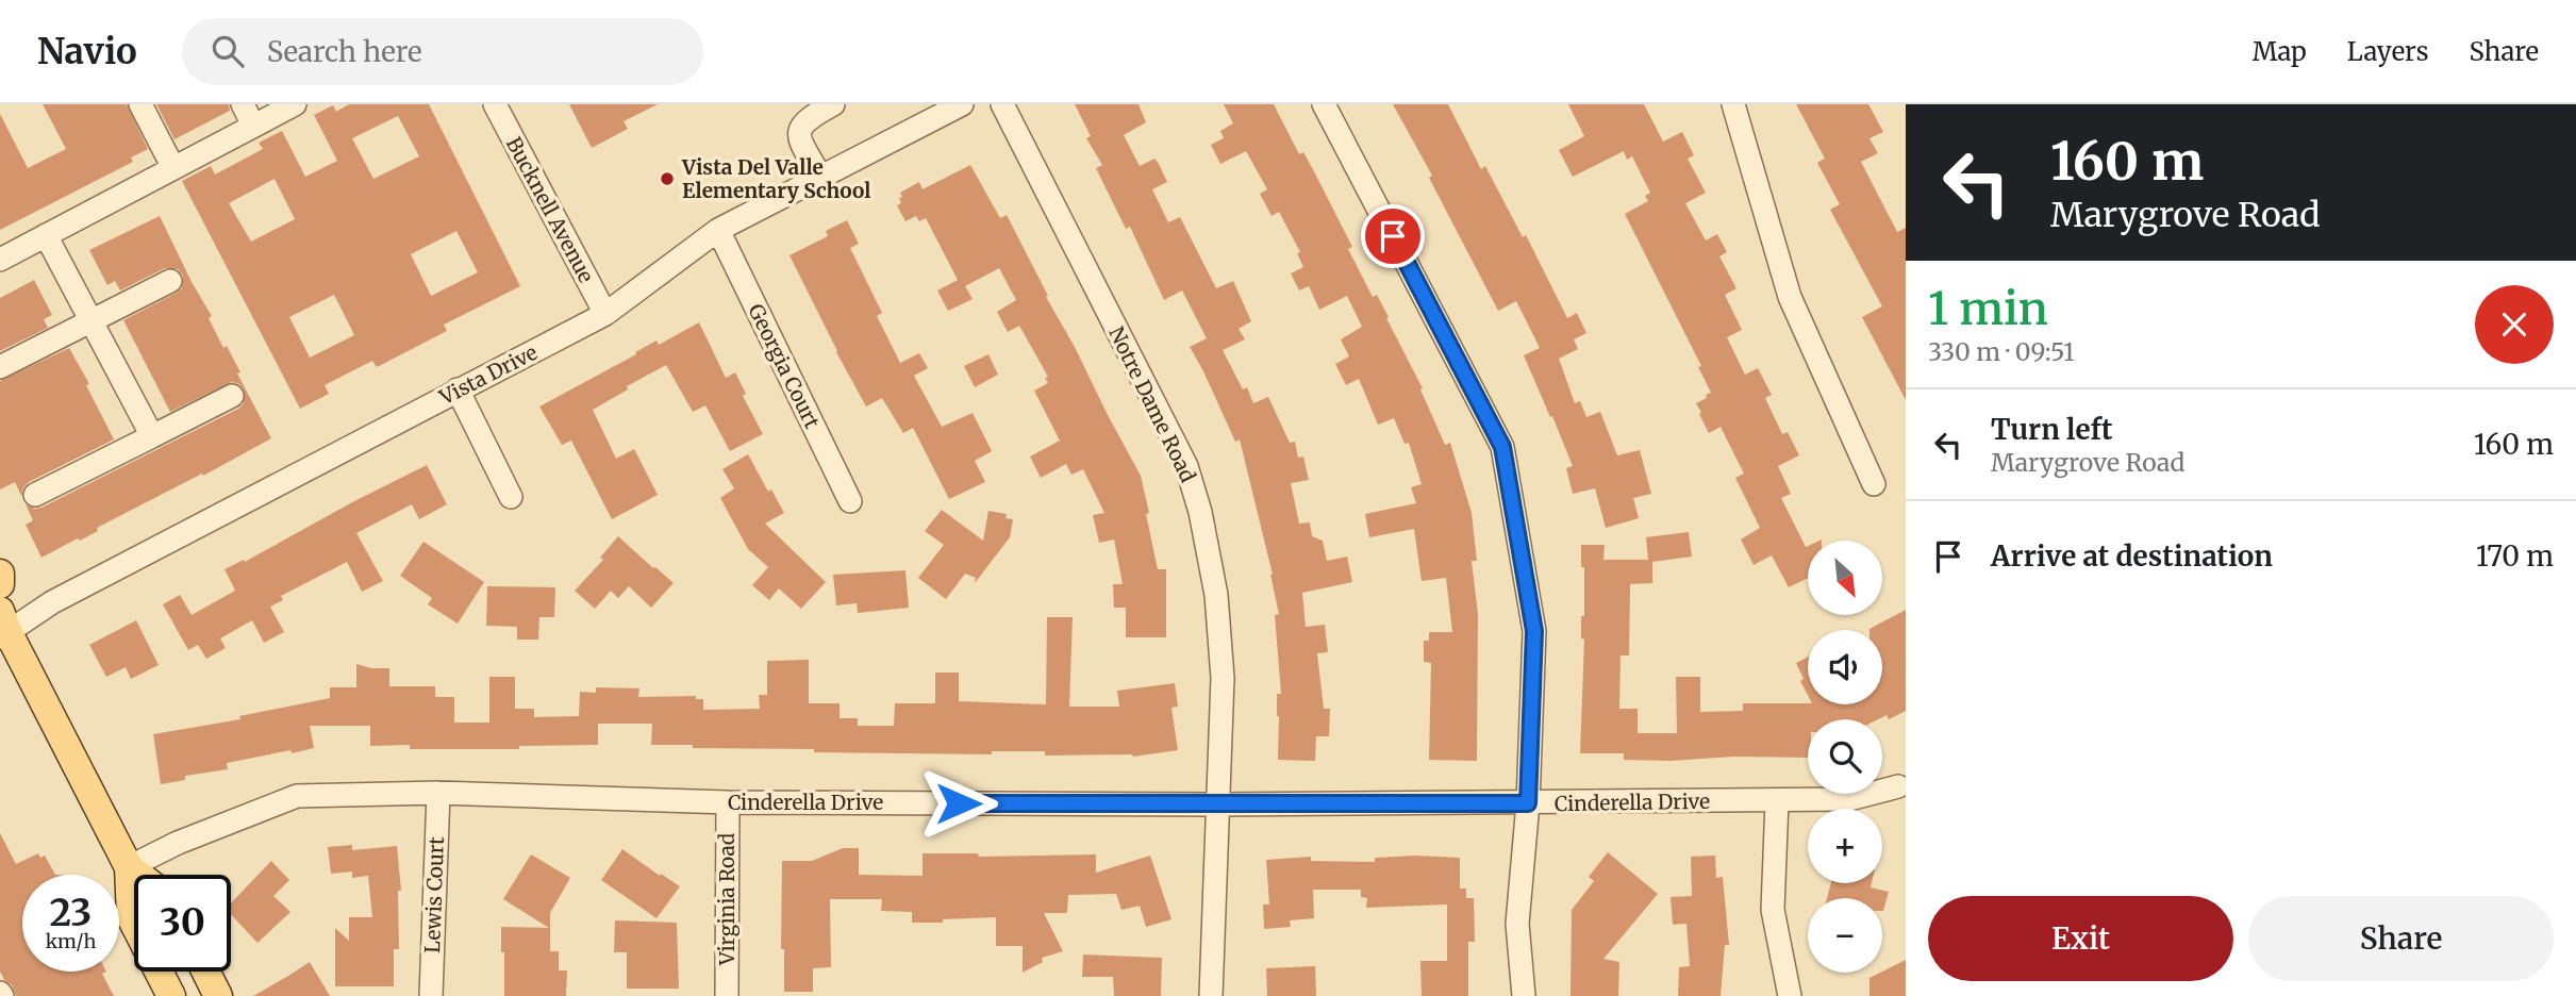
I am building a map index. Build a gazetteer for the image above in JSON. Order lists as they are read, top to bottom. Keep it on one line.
{"streets":{"street":["Bucknell Avenue","Georgia Court","Vista Drive","Notre Dame Road","Cinderella Drive","Lewis Court","Virginia Road"]},"crossings":[["Bucknell Avenue","Vista Drive"],["Georgia Court","Vista Drive"],["Notre Dame Road","Cinderella Drive"],["Cinderella Drive","Lewis Court"],["Cinderella Drive","Virginia Road"]],"places":["Vista Del Valle Elementary School"],"north":"bottom right","page":{"header":"Navio","search":"Search here","nav":["Map","Layers","Share"],"turn":["160 m","Marygrove Road"],"heading":["1 min","330 m · 09:51"],"list":[{"name":"Turn left","note":"Marygrove Road","value":"160 m"},{"name":"Arrive at destination","value":"170 m"}],"map_buttons":["+","−"],"speed":"23 km/h","limit":"30","buttons":["Exit","Share"]}}
